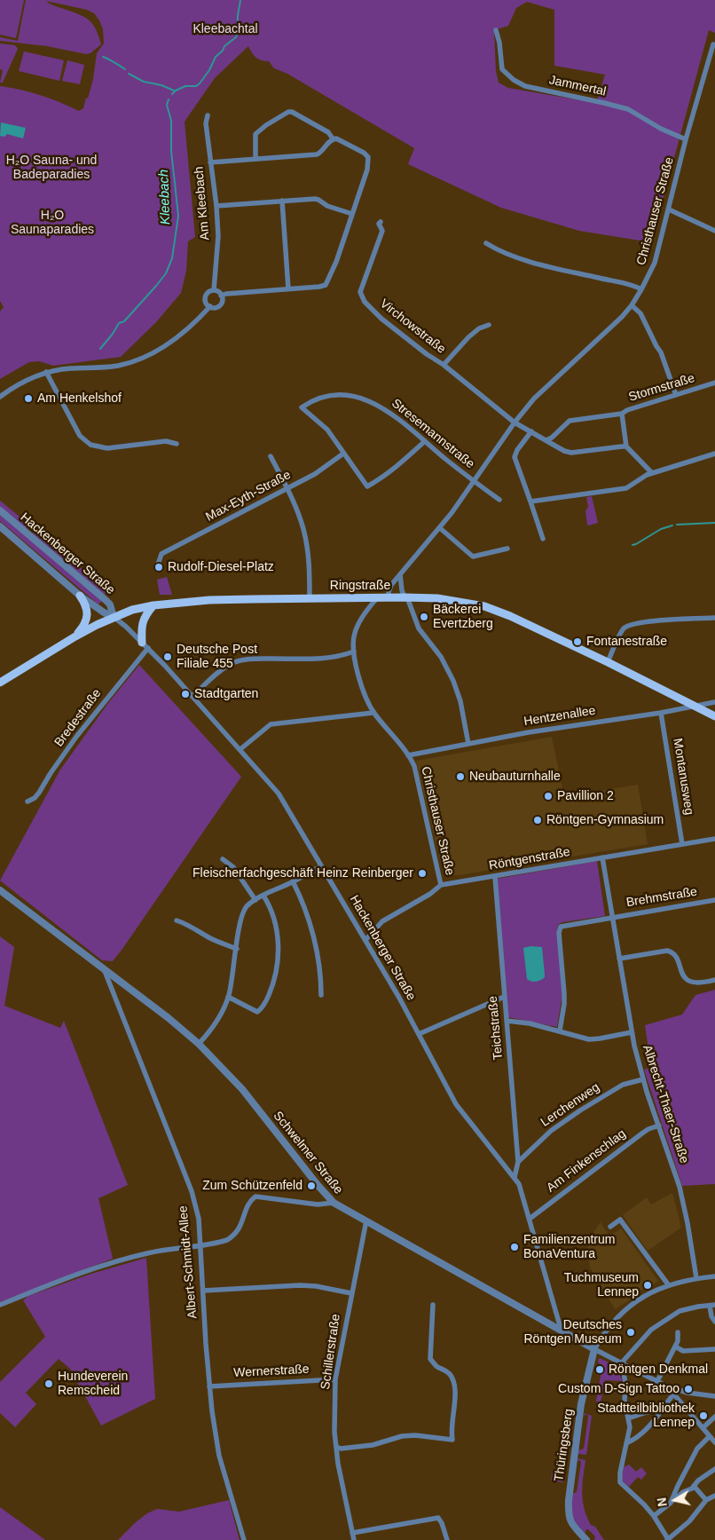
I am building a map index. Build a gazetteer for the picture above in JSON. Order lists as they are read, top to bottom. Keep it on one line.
{"streets":{"main road":["Ringstraße"],"street":["Jammertal","Am Kleebach","Christhauser Straße","Virchowstraße","Stormstraße","Stresemannstraße","Max-Eyth-Straße","Hackenberger Straße","Hentzenallee","Bredestraße","Montanusweg","Röntgenstraße","Brehmstraße","Teichstraße","Albrecht-Thaer-Straße","Lerchenweg","Schwelmer Straße","Am Finkenschlag","Albert-Schmidt-Allee","Schillerstraße","Wernerstraße","Thüringsberg"]},"crossings":[["Jammertal","Christhauser Straße"],["Christhauser Straße","Virchowstraße"],["Christhauser Straße","Stresemannstraße"],["Christhauser Straße","Ringstraße"],["Christhauser Straße","Hentzenallee"],["Christhauser Straße","Röntgenstraße"],["Stresemannstraße","Max-Eyth-Straße"],["Hackenberger Straße","Ringstraße"],["Hackenberger Straße","Bredestraße"],["Hackenberger Straße","Röntgenstraße"],["Hackenberger Straße","Teichstraße"],["Hackenberger Straße","Schwelmer Straße"],["Hackenberger Straße","Am Finkenschlag"],["Ringstraße","Hentzenallee"],["Hentzenallee","Montanusweg"],["Montanusweg","Röntgenstraße"],["Röntgenstraße","Teichstraße"],["Röntgenstraße","Albrecht-Thaer-Straße"],["Brehmstraße","Albrecht-Thaer-Straße"],["Teichstraße","Lerchenweg"],["Albrecht-Thaer-Straße","Lerchenweg"],["Albrecht-Thaer-Straße","Am Finkenschlag"],["Schwelmer Straße","Albert-Schmidt-Allee"],["Schwelmer Straße","Schillerstraße"],["Schwelmer Straße","Thüringsberg"],["Albert-Schmidt-Allee","Wernerstraße"],["Schillerstraße","Wernerstraße"]],"water":["Kleebach"],"parks":["Kleebachtal","H₂O Sauna- und Badeparadies","H₂O Saunaparadies"],"places":["Am Henkelshof","Rudolf-Diesel-Platz","Bäckerei Evertzberg","Fontanestraße","Deutsche Post Filiale 455","Stadtgarten","Neubauturnhalle","Pavillion 2","Röntgen-Gymnasium","Fleischerfachgeschäft Heinz Reinberger","Zum Schützenfeld","Familienzentrum BonaVentura","Tuchmuseum Lennep","Deutsches Röntgen Museum","Röntgen Denkmal","Hundeverein Remscheid","Custom D-Sign Tattoo","Stadtteilbibliothek Lennep"],"north":"left"}
